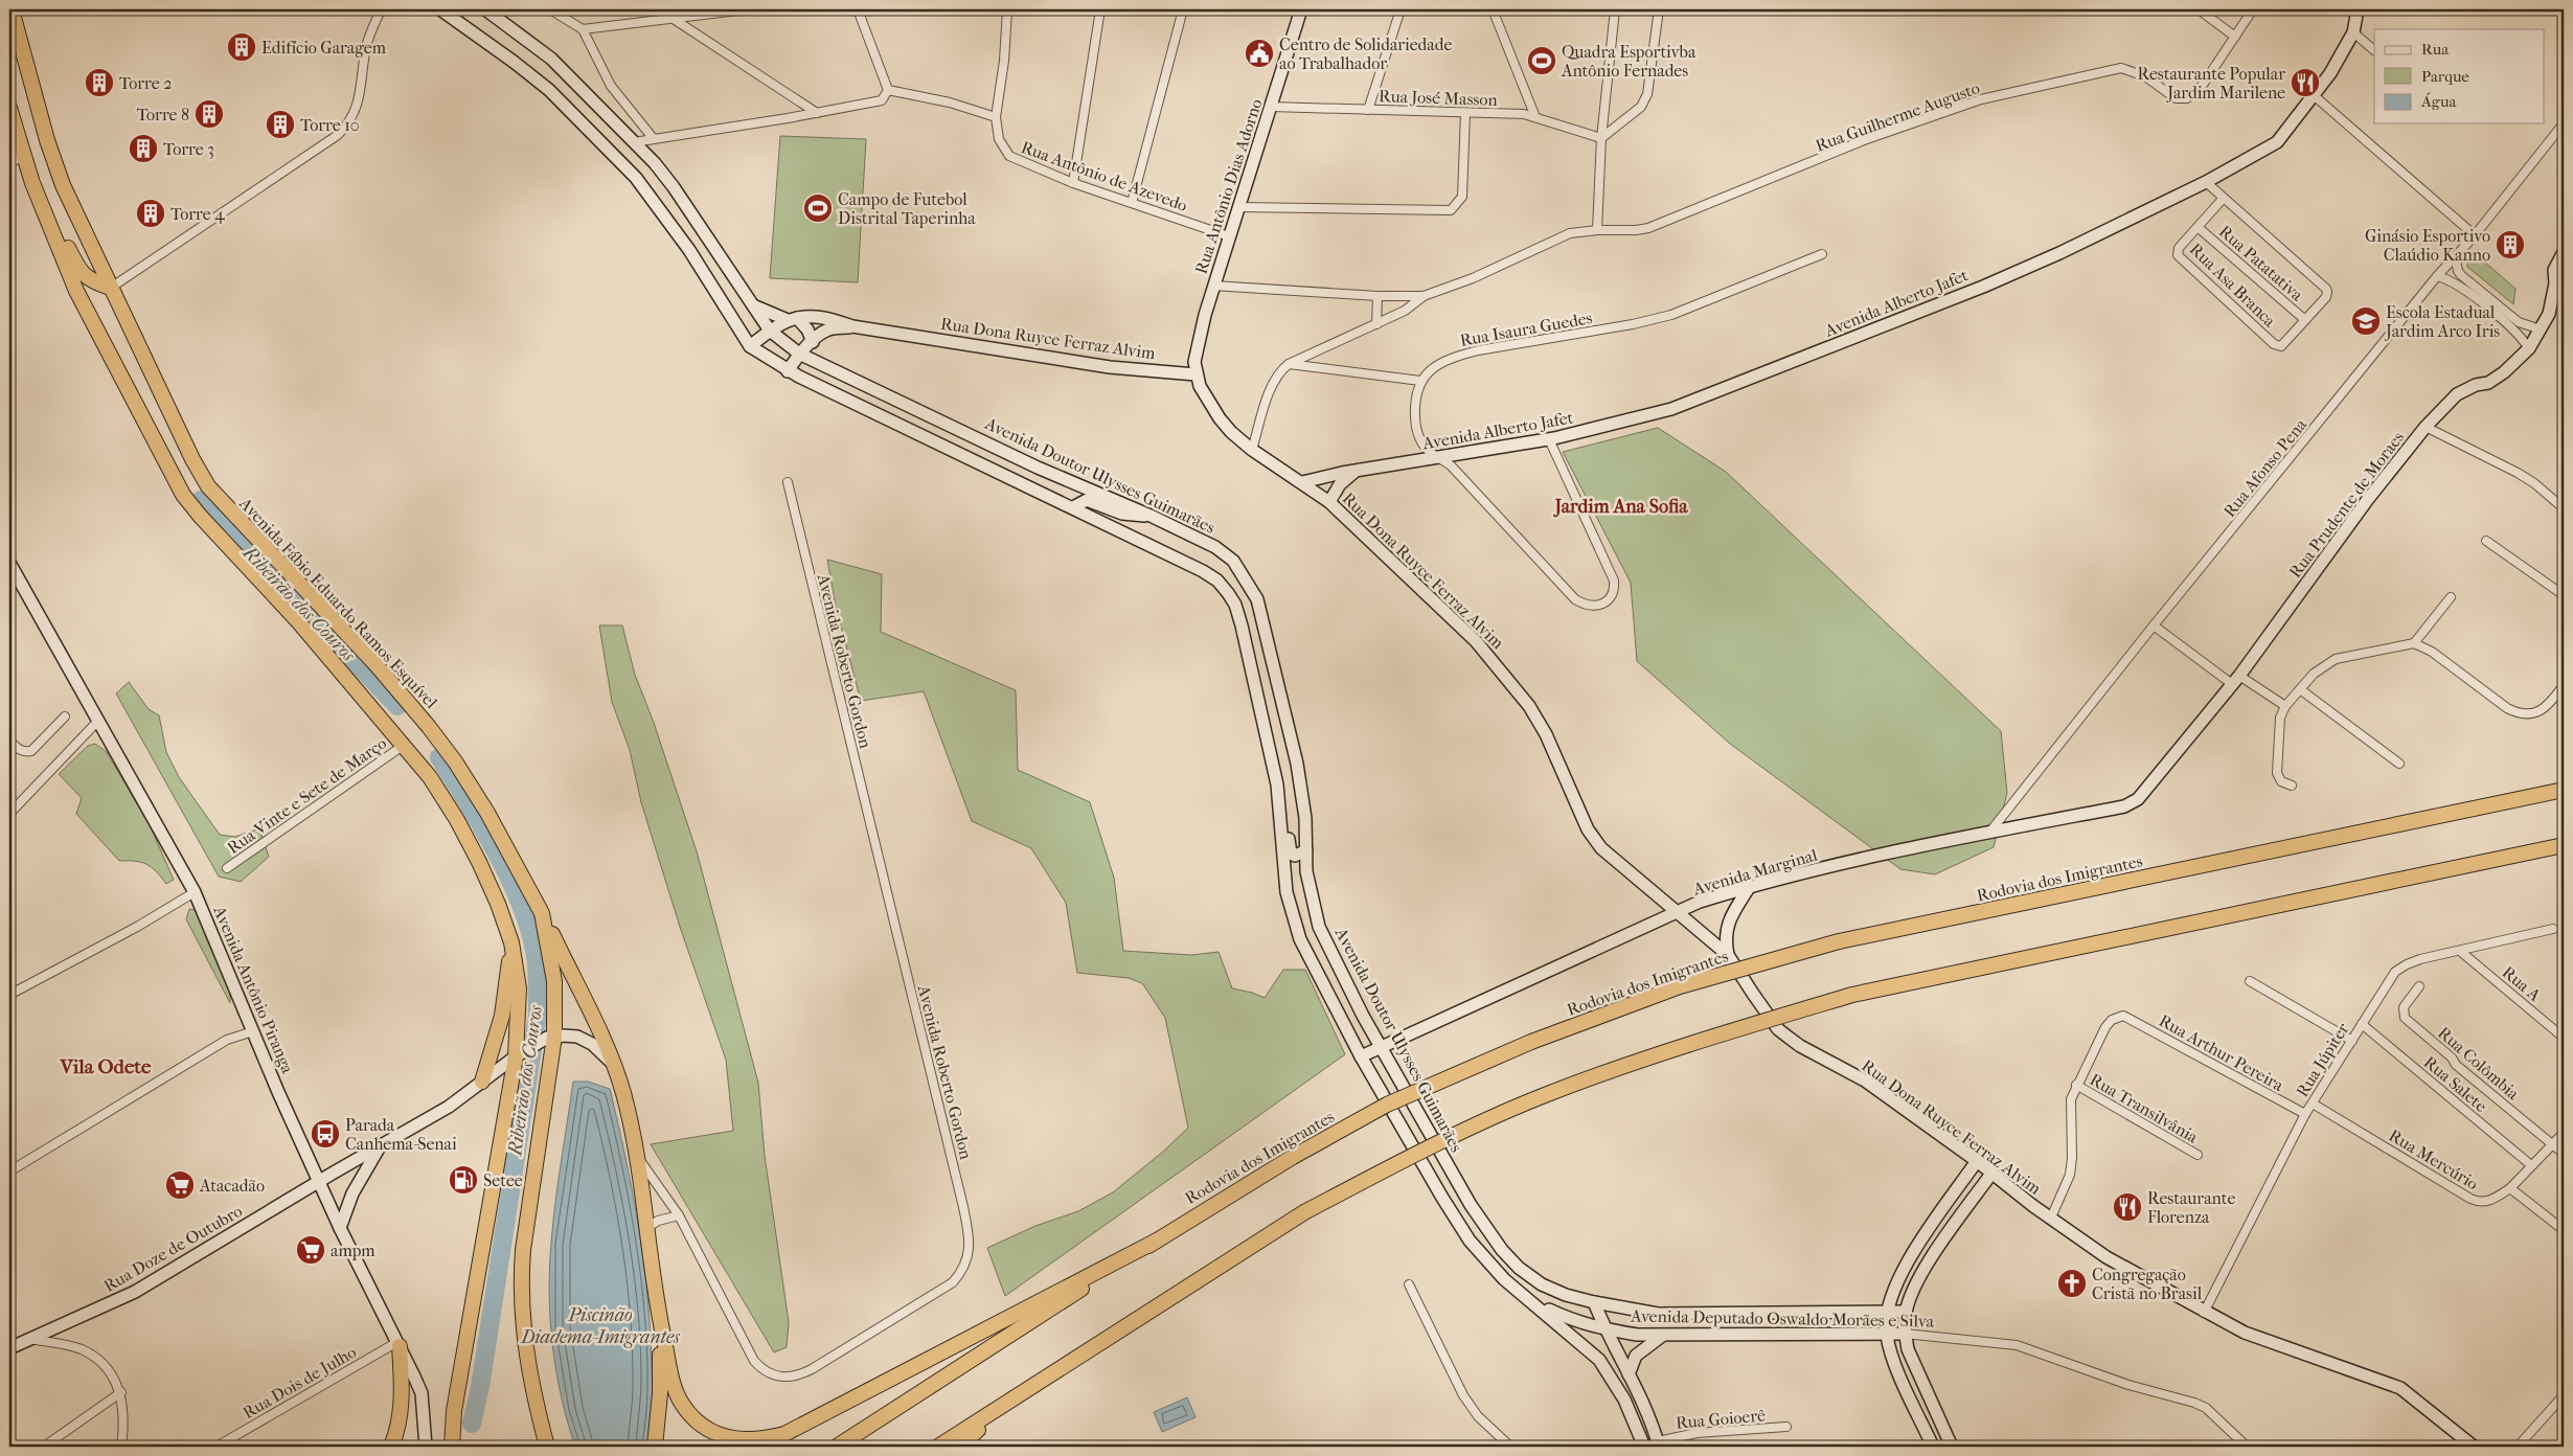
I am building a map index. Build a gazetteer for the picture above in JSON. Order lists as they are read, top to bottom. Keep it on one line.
{"streets":{"highway":["Avenida Fábio Eduardo Ramos Esquível","Rodovia dos Imigrantes"],"main road":["Rua Antônio Dias Adorno","Avenida Alberto Jafet","Rua Dona Ruyce Ferraz Alvim","Avenida Doutor Ulysses Guimarães","Rua Prudente de Moraes","Avenida Marginal","Avenida Antônio Piranga","Rua Doze de Outubro","Avenida Deputado Oswaldo Morães e Silva"],"street":["Rua José Masson","Rua Guilherme Augusto","Rua Antônio de Azevedo","Rua Patatativa","Rua Asa Branca","Rua Isaura Guedes","Rua Afonso Pena","Avenida Roberto Gordon","Rua Vinte e Sete de Março","Rua A","Rua Arthur Pereira","Rua Júpiter","Rua Colômbia","Rua Salete","Rua Transilvânia","Rua Mercúrio","Rua Dois de Julho","Rua Goioerê"]},"crossings":[["Rua José Masson","Rua Antônio Dias Adorno"],["Rua Antônio de Azevedo","Rua Antônio Dias Adorno"],["Rua Antônio Dias Adorno","Rua Dona Ruyce Ferraz Alvim"],["Rua Patatativa","Rua Asa Branca"],["Rua Asa Branca","Avenida Alberto Jafet"],["Avenida Alberto Jafet","Rua Dona Ruyce Ferraz Alvim"],["Rua Dona Ruyce Ferraz Alvim","Avenida Doutor Ulysses Guimarães"],["Rua Dona Ruyce Ferraz Alvim","Avenida Marginal"],["Rua Dona Ruyce Ferraz Alvim","Rua Júpiter"],["Rua Afonso Pena","Avenida Marginal"],["Avenida Doutor Ulysses Guimarães","Avenida Marginal"],["Avenida Doutor Ulysses Guimarães","Avenida Deputado Oswaldo Morães e Silva"],["Rua Prudente de Moraes","Avenida Marginal"],["Avenida Fábio Eduardo Ramos Esquível","Rua Doze de Outubro"],["Rua A","Rua Júpiter"],["Avenida Antônio Piranga","Rua Doze de Outubro"],["Avenida Antônio Piranga","Rua Dois de Julho"],["Rua Arthur Pereira","Rua Júpiter"],["Rua Arthur Pereira","Rua Transilvânia"],["Rua Júpiter","Rua Salete"],["Rua Júpiter","Rua Mercúrio"]],"districts":["Jardim Ana Sofia","Vila Odete"],"water":["Ribeirão dos Couros","Piscinão Diadema-Imigrantes"],"places":{"building":["Edifício Garagem","Torre 2","Torre 8","Torre 10","Torre 3","Torre 4","Ginásio Esportivo Claúdio Kanno"],"public building":["Centro de Solidariedade ao Trabalhador"],"sports":["Quadra Esportivba Antônio Fernades","Campo de Futebol Distrital Taperinha"],"restaurant":["Restaurante Popular Jardim Marilene","Restaurante Florenza"],"school or university":["Escola Estadual Jardim Arco Iris"],"bus stop":["Parada Canhema-Senai"],"fuel station":["Setee"],"supermarket":["Atacadão","ampm"],"church":["Congregação Cristã no Brasil"]},"legend":["Rua","Parque","Água"]}
